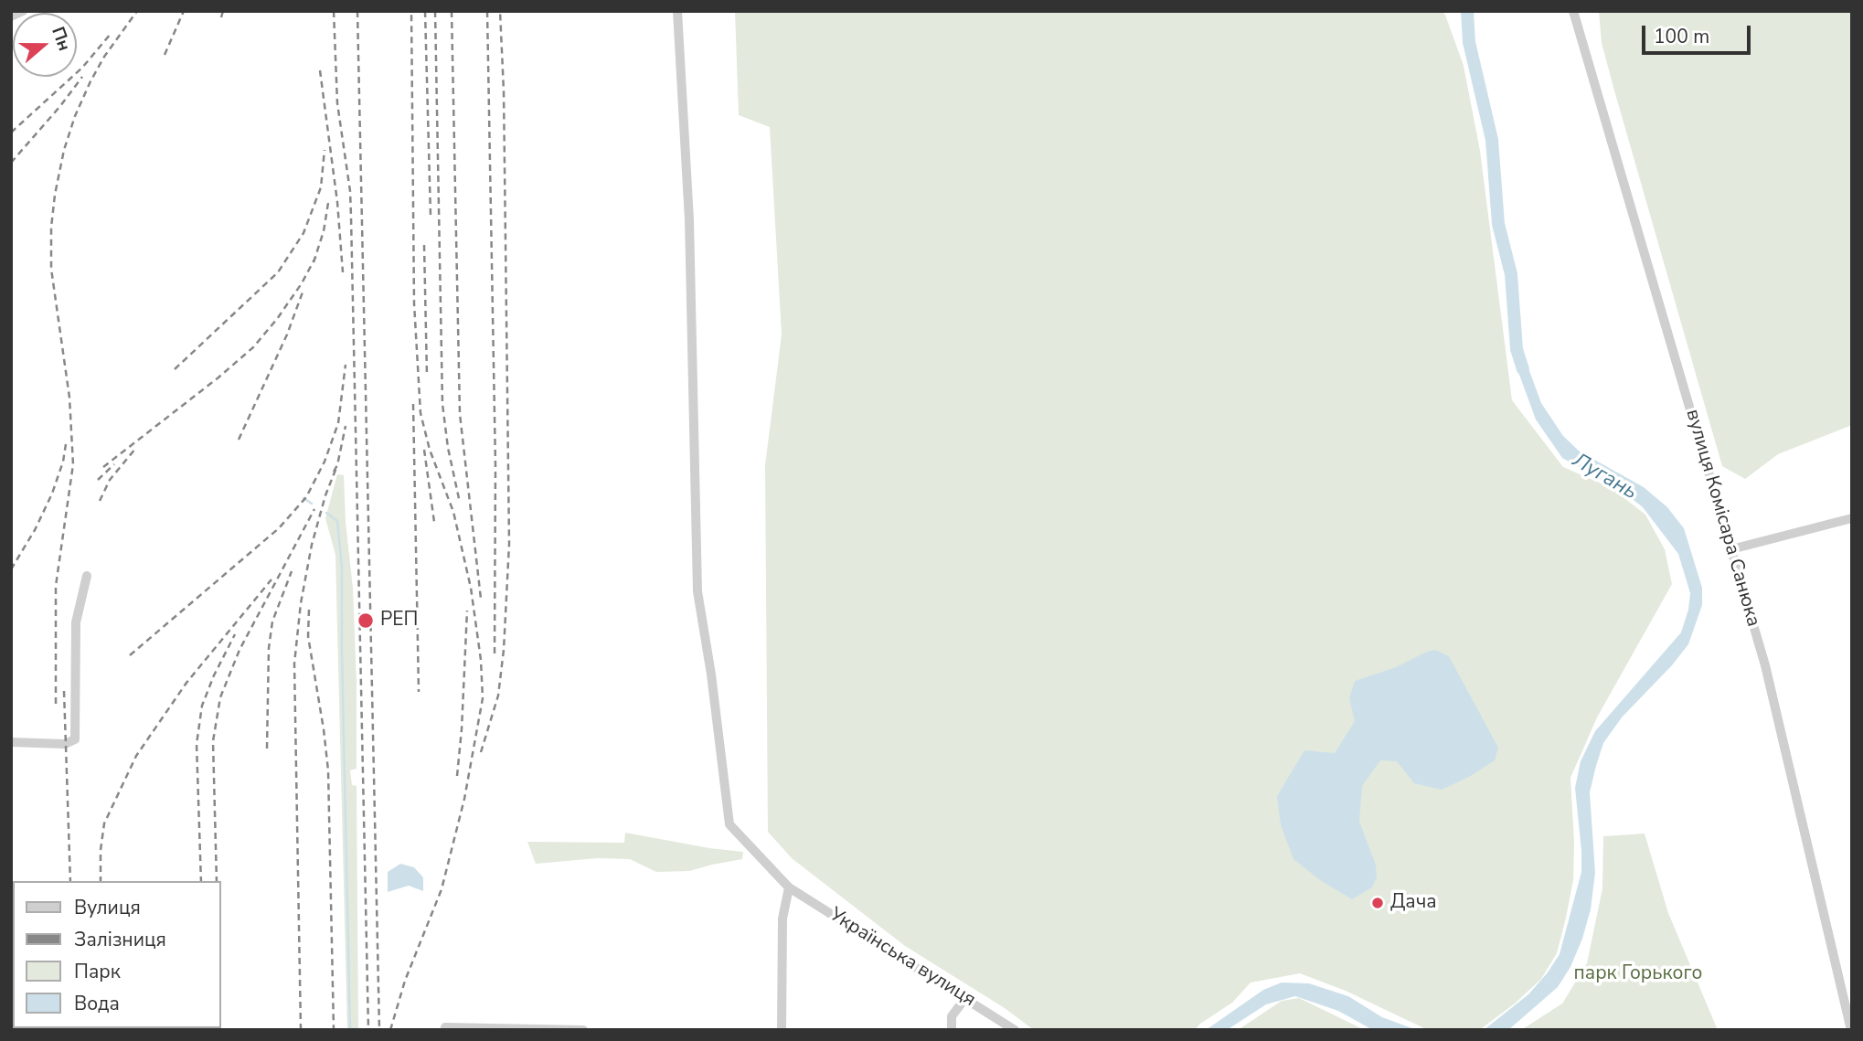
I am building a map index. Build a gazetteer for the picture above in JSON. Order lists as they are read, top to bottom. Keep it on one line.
{"streets":{"street":["вулиця Комісара Санюка","Українська вулиця"]},"water":["Лугань"],"parks":["парк Горького"],"places":["РЕП","Дача"],"legend":["Вулиця","Залізниця","Парк","Вода"],"scale_bar":"100 m","north":"right"}
